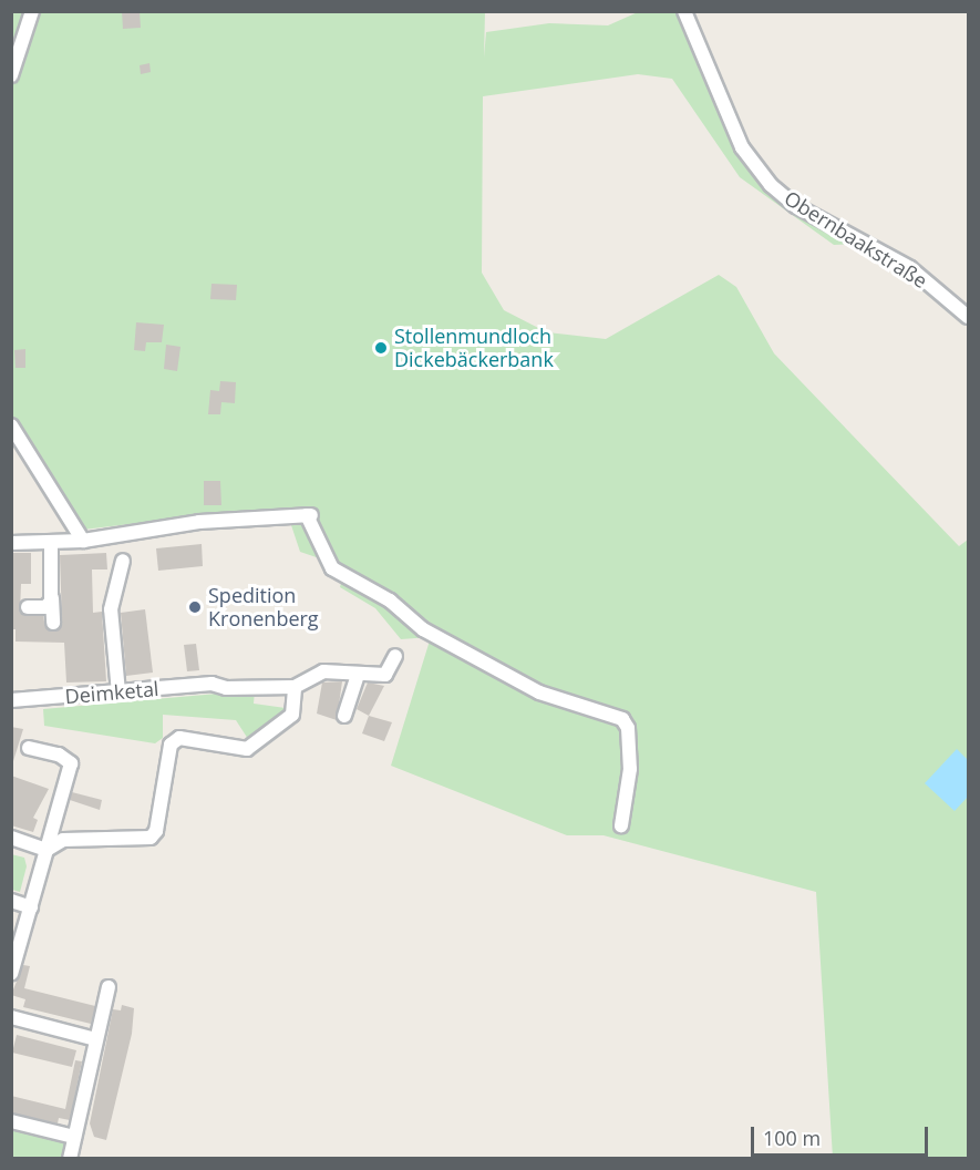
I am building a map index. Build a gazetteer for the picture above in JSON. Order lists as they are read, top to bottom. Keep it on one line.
{"streets":{"street":["Obernbaakstraße","Deimketal"]},"places":["Stollenmundloch Dickebäckerbank","Spedition Kronenberg"],"scale_bar":"100 m"}
